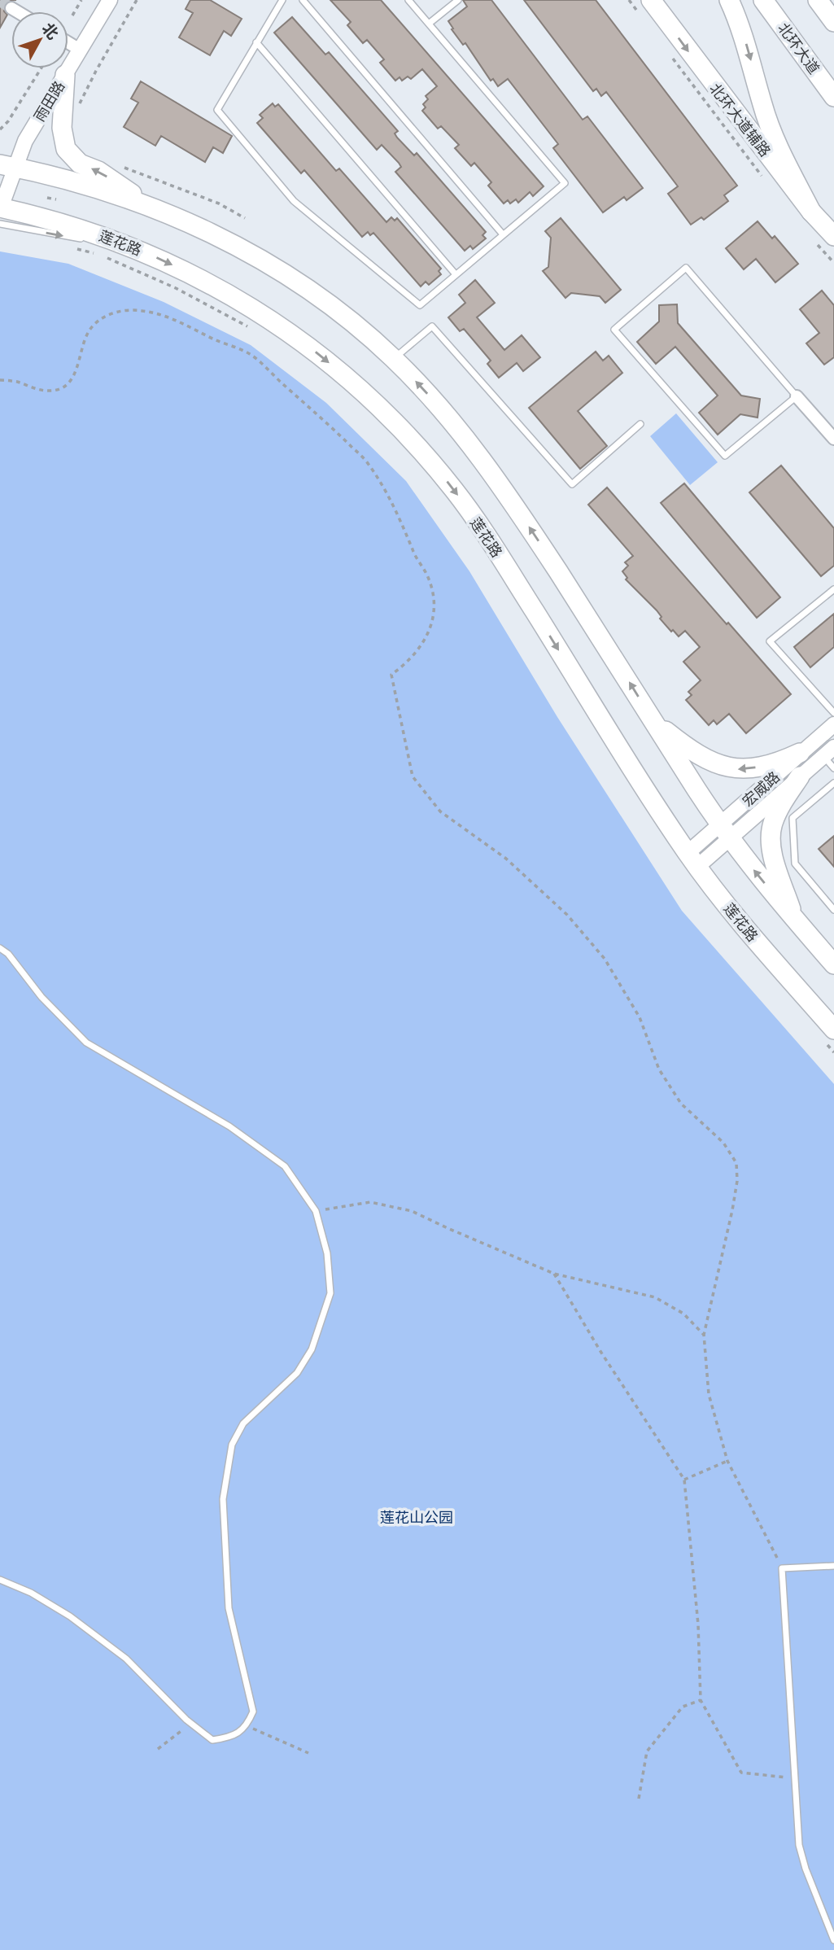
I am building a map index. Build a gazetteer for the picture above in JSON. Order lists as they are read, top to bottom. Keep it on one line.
{"streets":{"main road":["北环大道","北环大道辅路","莲花路"],"street":["雨田路","宏威路"]},"crossings":[["雨田路","莲花路"],["莲花路","宏威路"]],"parks":["莲花山公园"],"north":"top right"}
